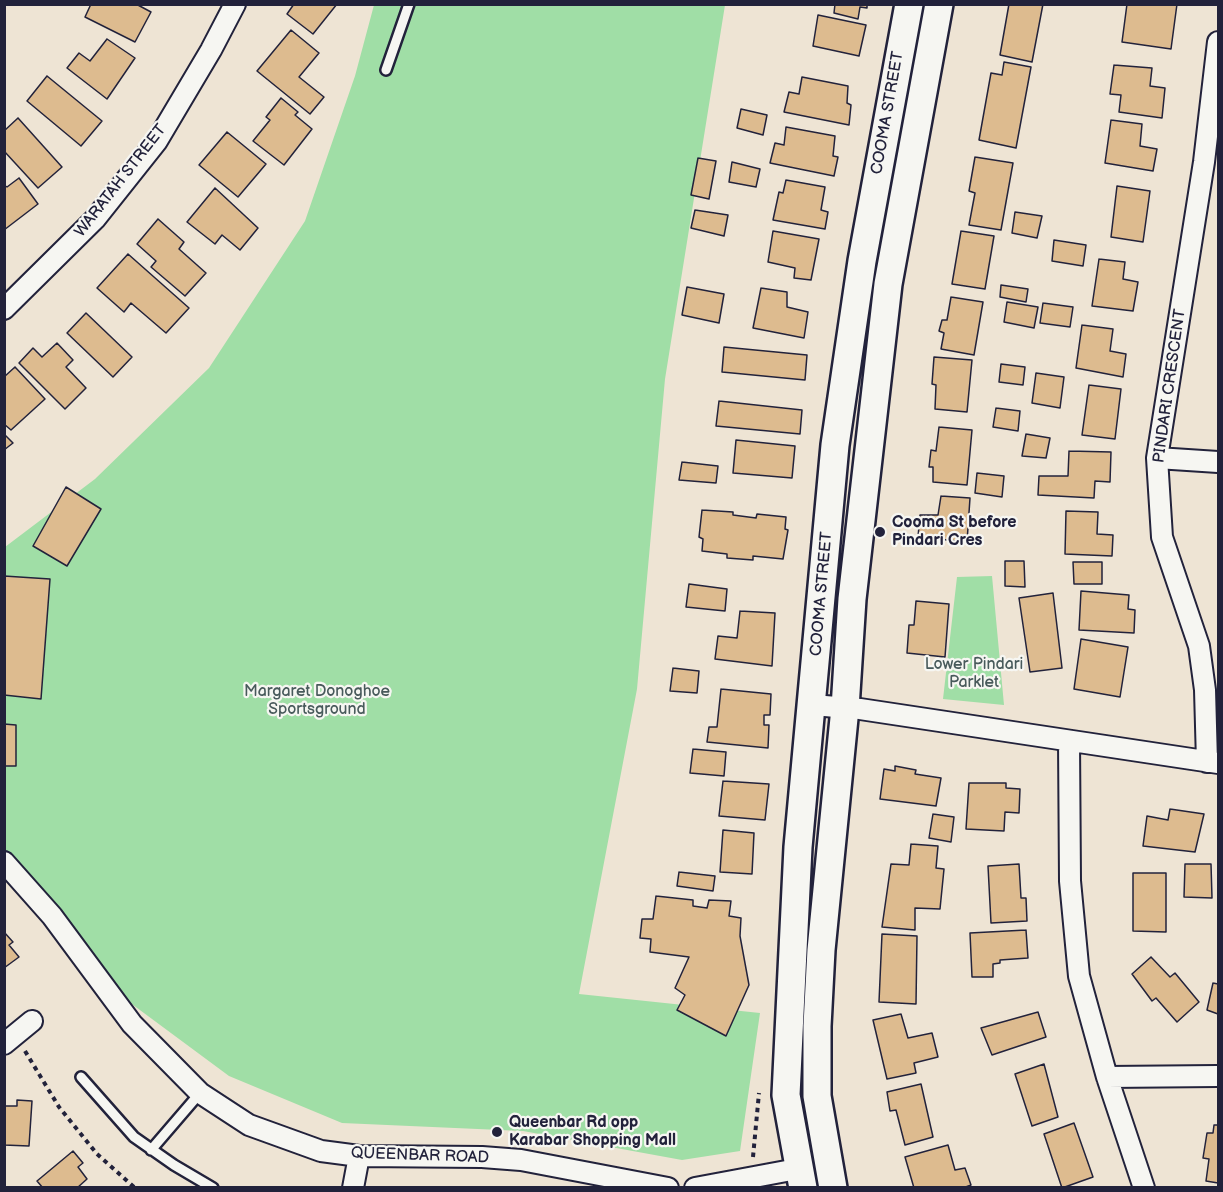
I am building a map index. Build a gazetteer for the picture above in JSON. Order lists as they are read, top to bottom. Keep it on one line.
{"streets":{"main road":["COOMA STREET"],"street":["WARATAH STREET","PINDARI CRESCENT","QUEENBAR ROAD"]},"crossings":[["COOMA STREET","PINDARI CRESCENT"]],"parks":["Lower Pindari Parklet","Margaret Donoghoe Sportsground"],"places":["Cooma St before Pindari Cres","Queenbar Rd opp Karabar Shopping Mall"]}
